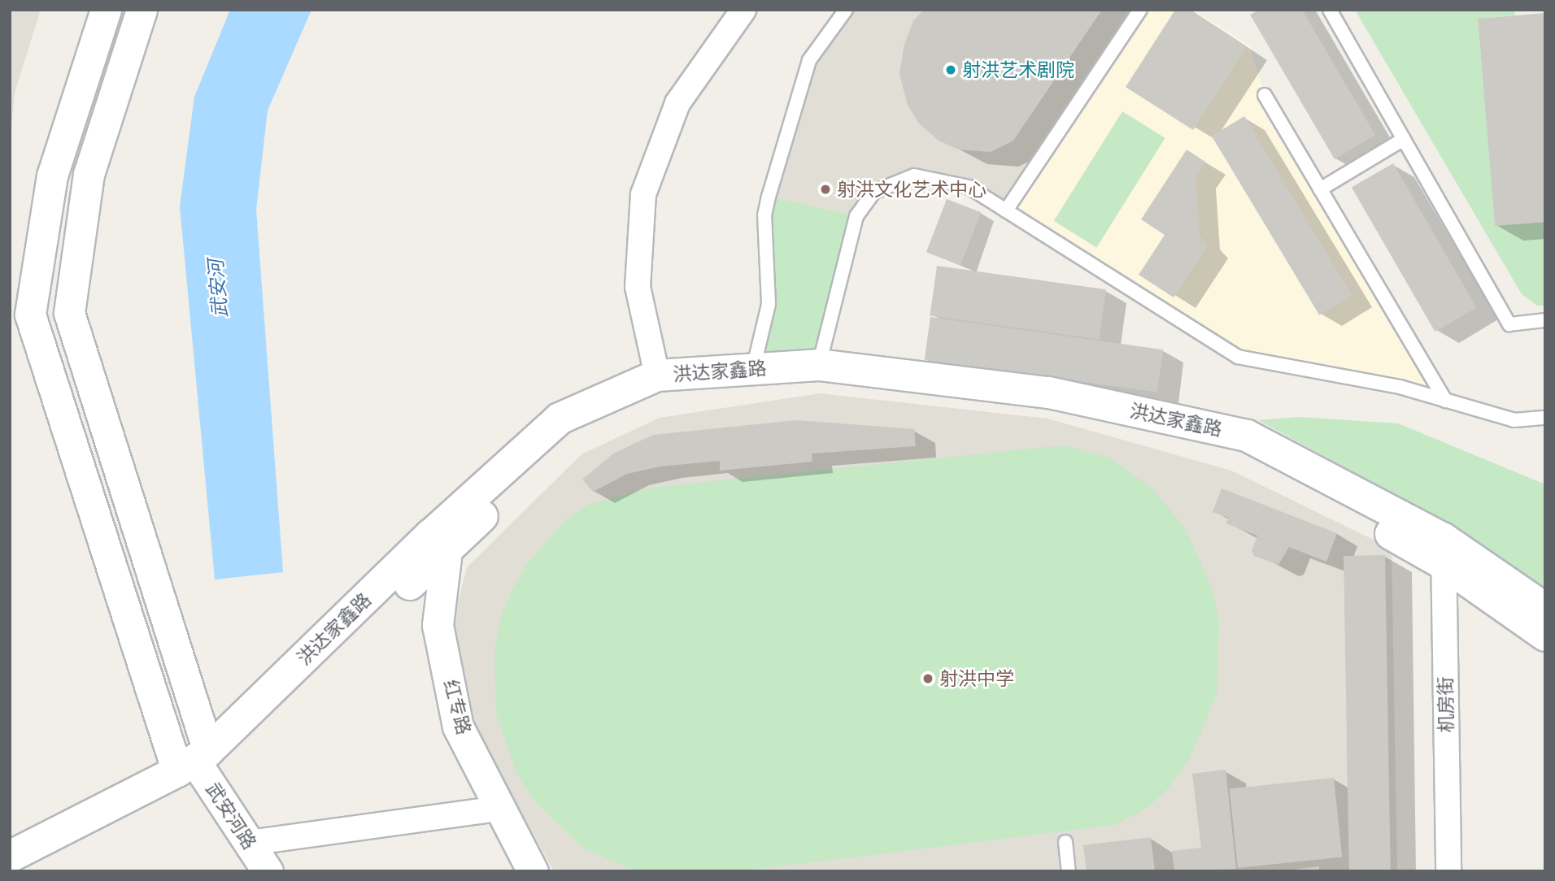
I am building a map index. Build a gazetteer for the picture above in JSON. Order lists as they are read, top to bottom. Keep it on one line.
{"streets":{"main road":["洪达家鑫路"],"street":["机房街","红专路","武安河路"]},"crossings":[["洪达家鑫路","机房街"],["洪达家鑫路","红专路"],["洪达家鑫路","武安河路"]],"water":["武安河"],"places":["射洪艺术剧院","射洪文化艺术中心","射洪中学"]}
